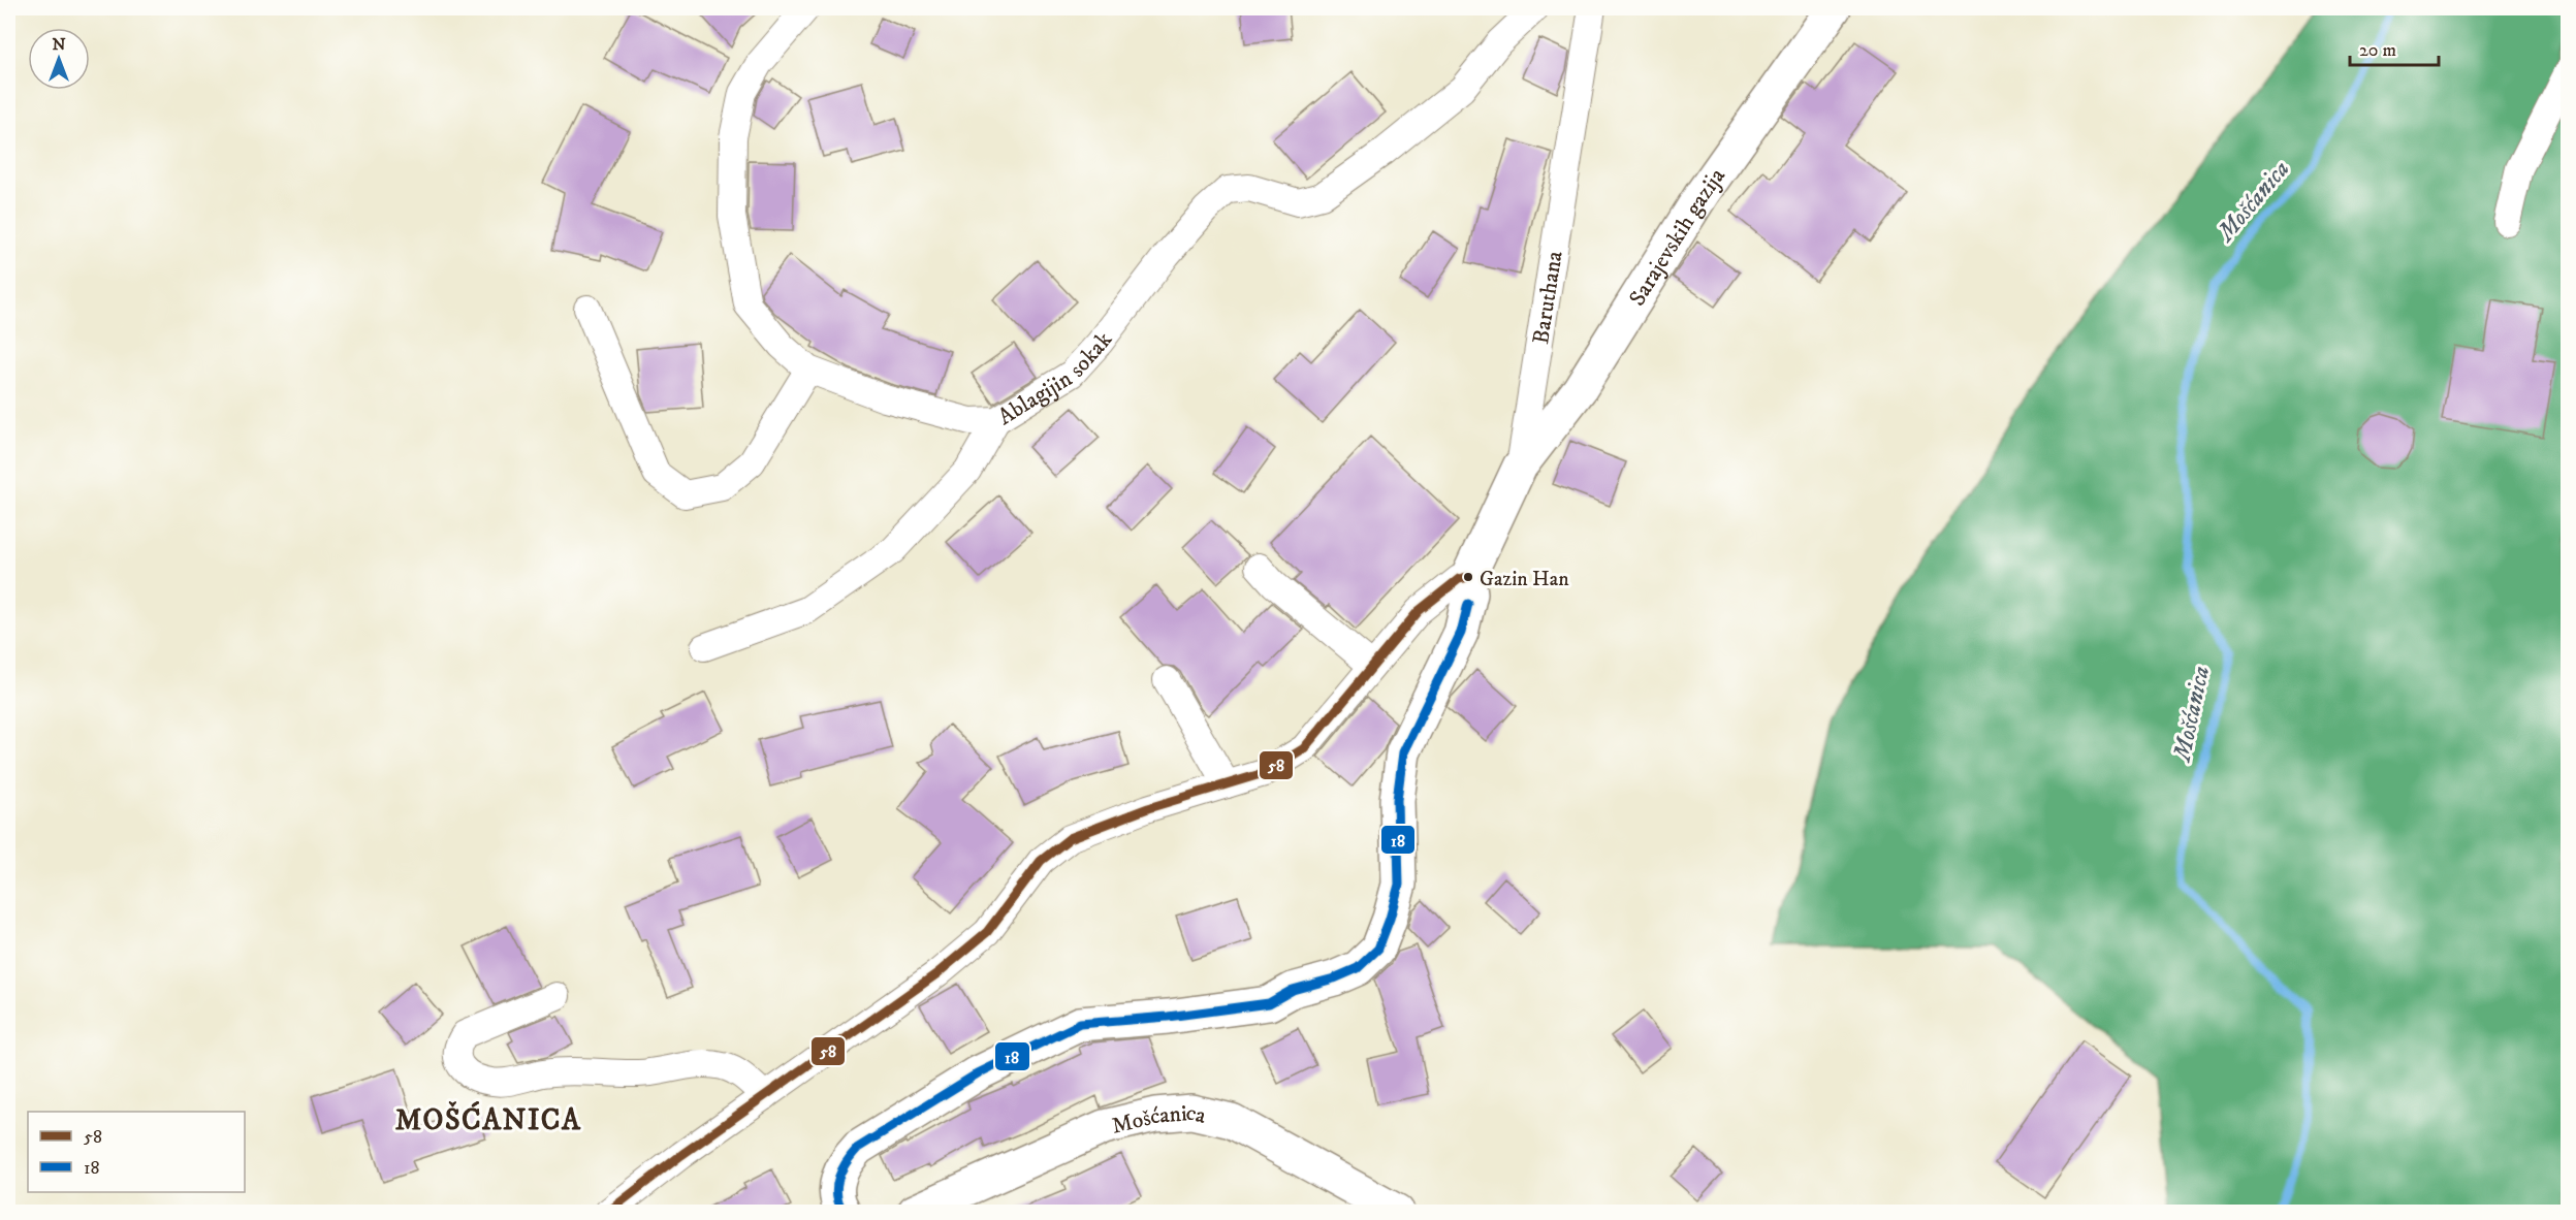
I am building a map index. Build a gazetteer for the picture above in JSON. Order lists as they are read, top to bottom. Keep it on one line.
{"streets":{"main road":["Sarajevskih gazija","Baruthana","Mošćanica"],"street":["Ablagijin sokak"]},"crossings":[["Sarajevskih gazija","Baruthana"]],"districts":["MOŠĆANICA"],"water":["Mošćanica"],"places":["Gazin Han"],"lines":["transit line 58","transit line 18"],"legend":["58","18"],"scale_bar":"20 m","north":"top"}
